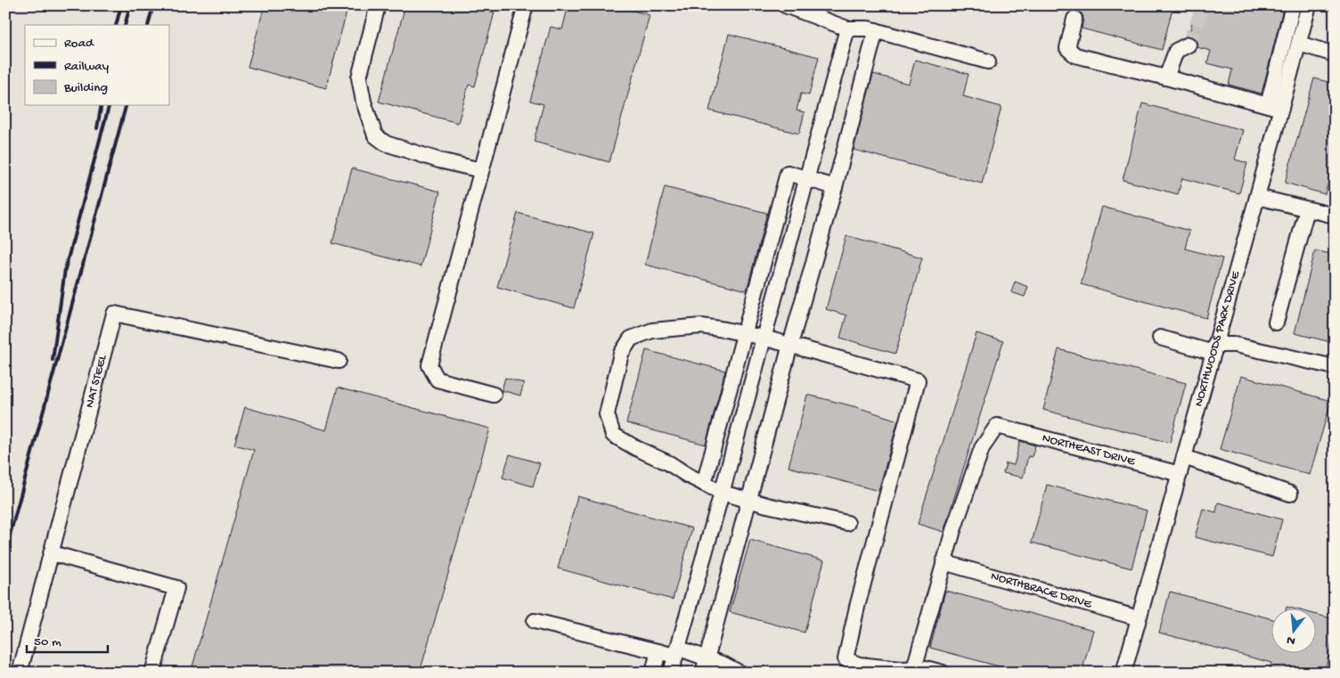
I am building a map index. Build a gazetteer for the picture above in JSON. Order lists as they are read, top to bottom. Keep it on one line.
{"streets":{"street":["NORTHWOODS PARK DRIVE","NAT STEEL","NORTHEAST DRIVE","NORTHBRACE DRIVE"]},"crossings":[["NORTHWOODS PARK DRIVE","NORTHEAST DRIVE"],["NORTHWOODS PARK DRIVE","NORTHBRACE DRIVE"],["NORTHEAST DRIVE","NORTHBRACE DRIVE"]],"legend":["Road","Railway","Building"],"scale_bar":"50 m","north":"bottom"}
